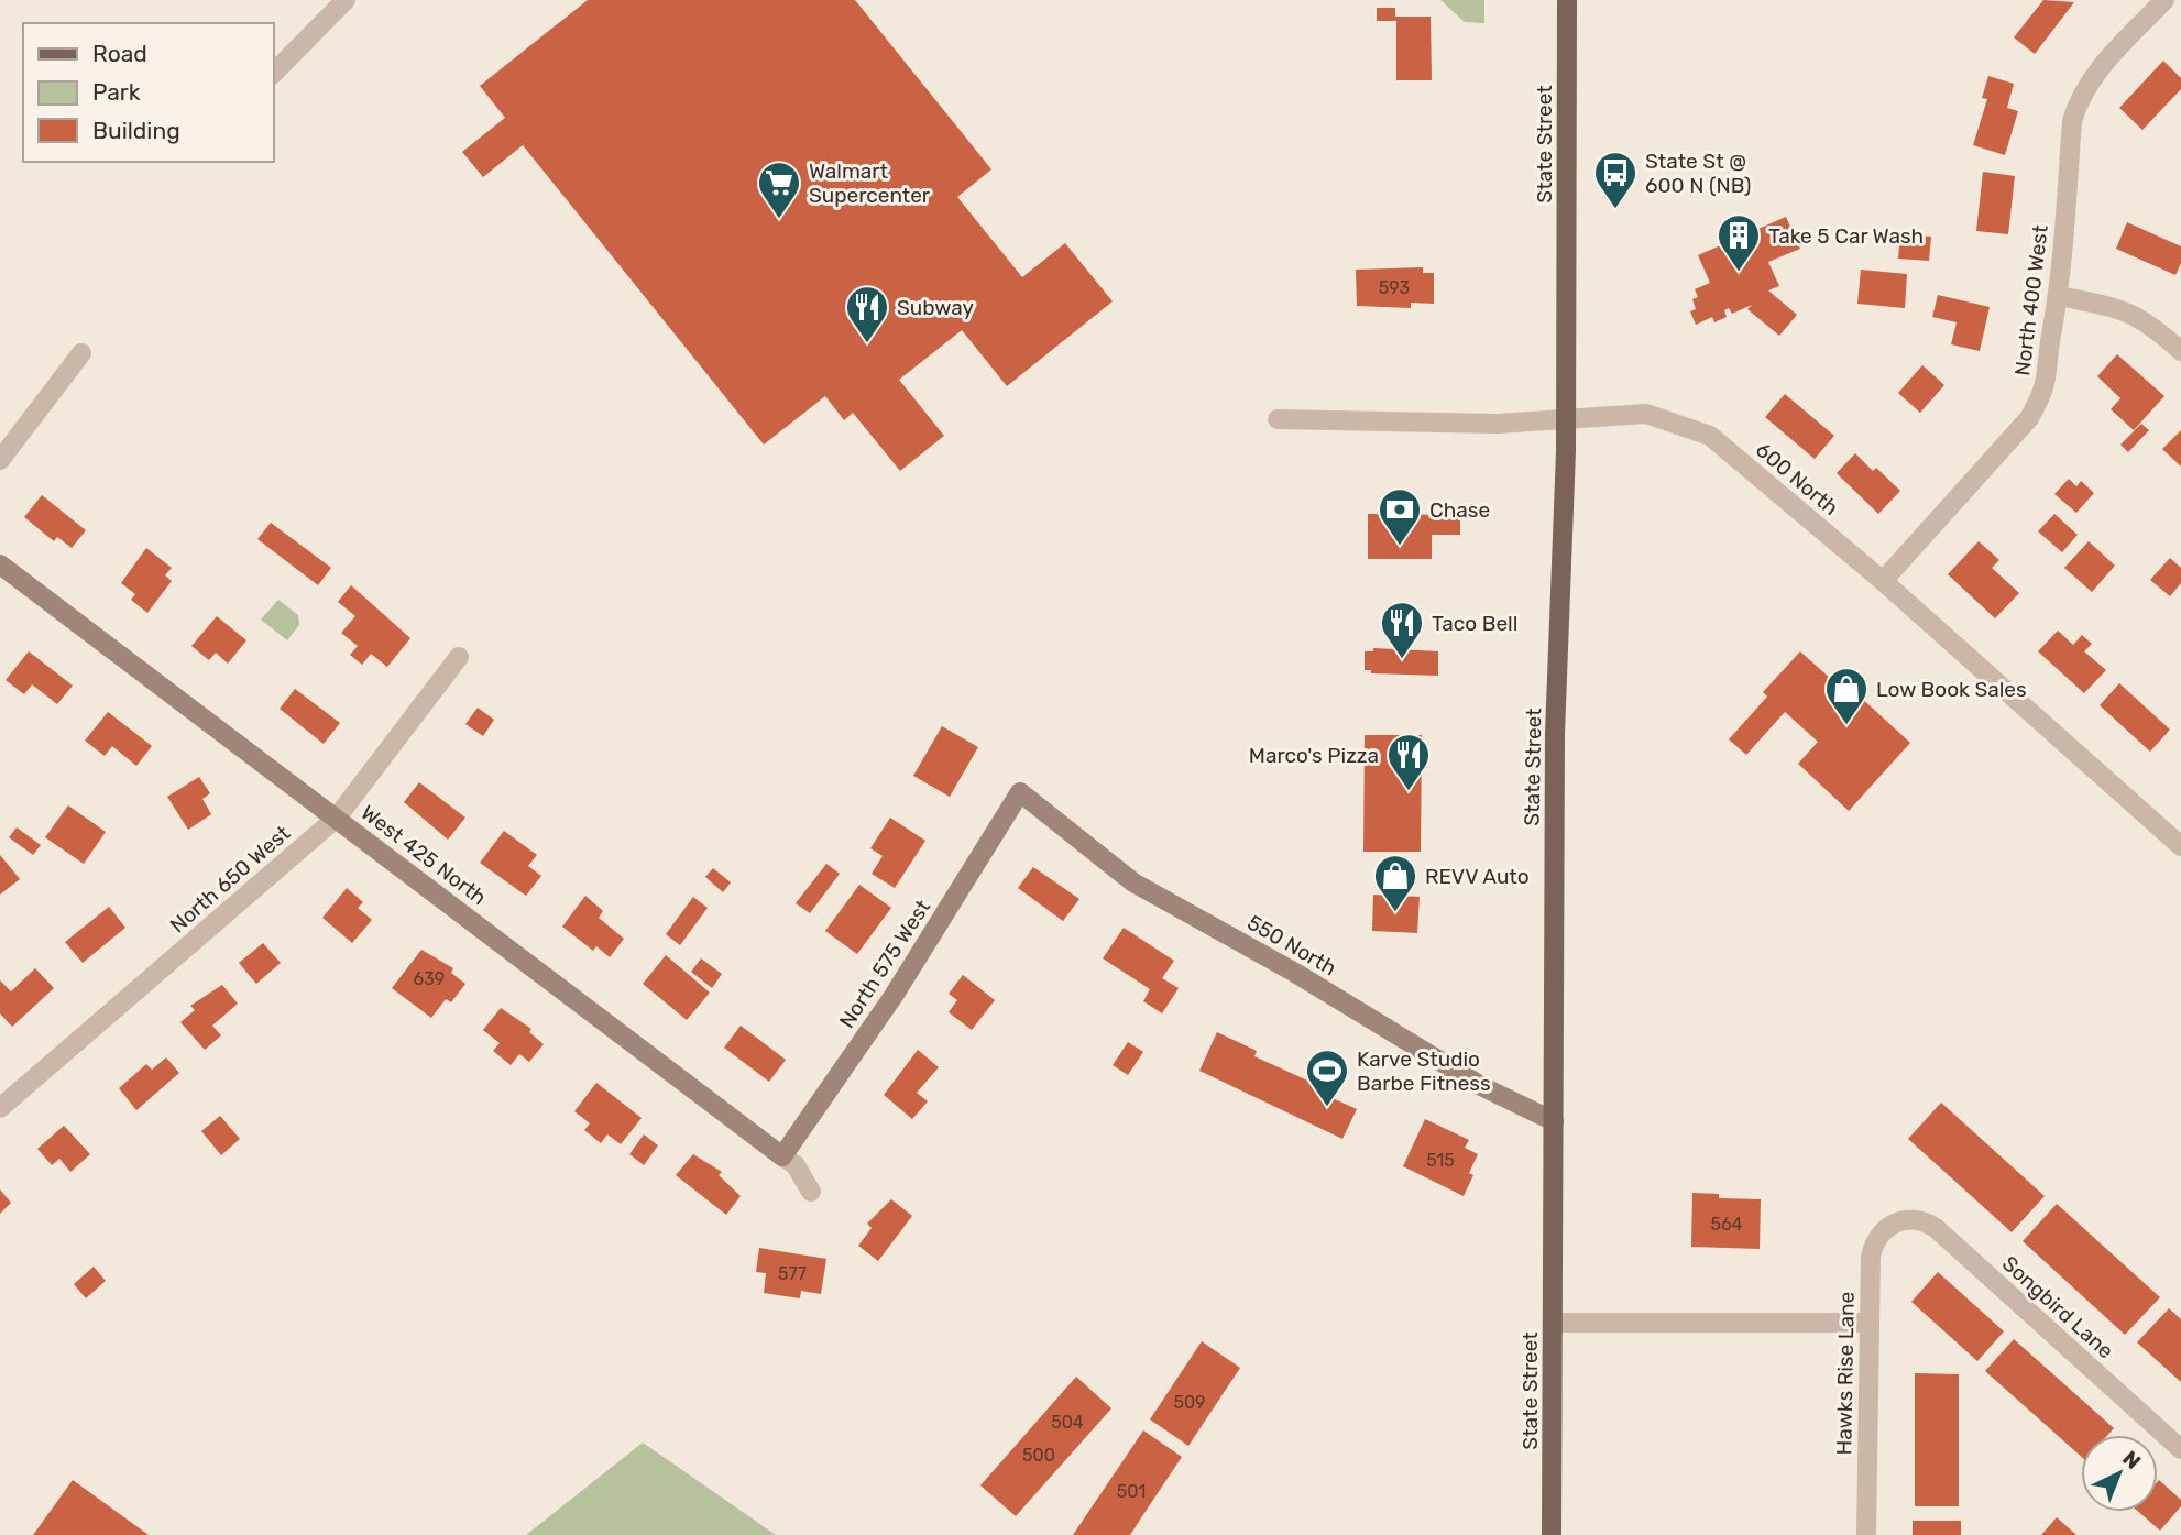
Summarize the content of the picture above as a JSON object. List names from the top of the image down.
{
  "streets": {
    "main road": ["State Street"],
    "street": [
      "North 400 West",
      "600 North",
      "West 425 North",
      "North 650 West",
      "550 North",
      "North 575 West",
      "Songbird Lane",
      "Hawks Rise Lane"
    ]
  },
  "crossings": [
    ["State Street", "600 North"],
    ["State Street", "550 North"],
    ["North 400 West", "600 North"],
    ["West 425 North", "North 650 West"],
    ["West 425 North", "North 575 West"],
    ["550 North", "North 575 West"],
    ["Songbird Lane", "Hawks Rise Lane"]
  ],
  "places": {
    "bus stop": ["State St @ 600 N (NB)"],
    "supermarket": ["Walmart Supercenter"],
    "building": ["Take 5 Car Wash"],
    "restaurant": ["Subway", "Taco Bell", "Marco's Pizza"],
    "bank": ["Chase"],
    "shop": ["Low Book Sales", "REVV Auto"],
    "sports": ["Karve Studio Barbe Fitness"]
  },
  "house_numbers": [
    "593",
    "639",
    "515",
    "564",
    "577",
    "509",
    "504",
    "500",
    "501"
  ],
  "legend": ["Road", "Park", "Building"],
  "north": "top right"
}
